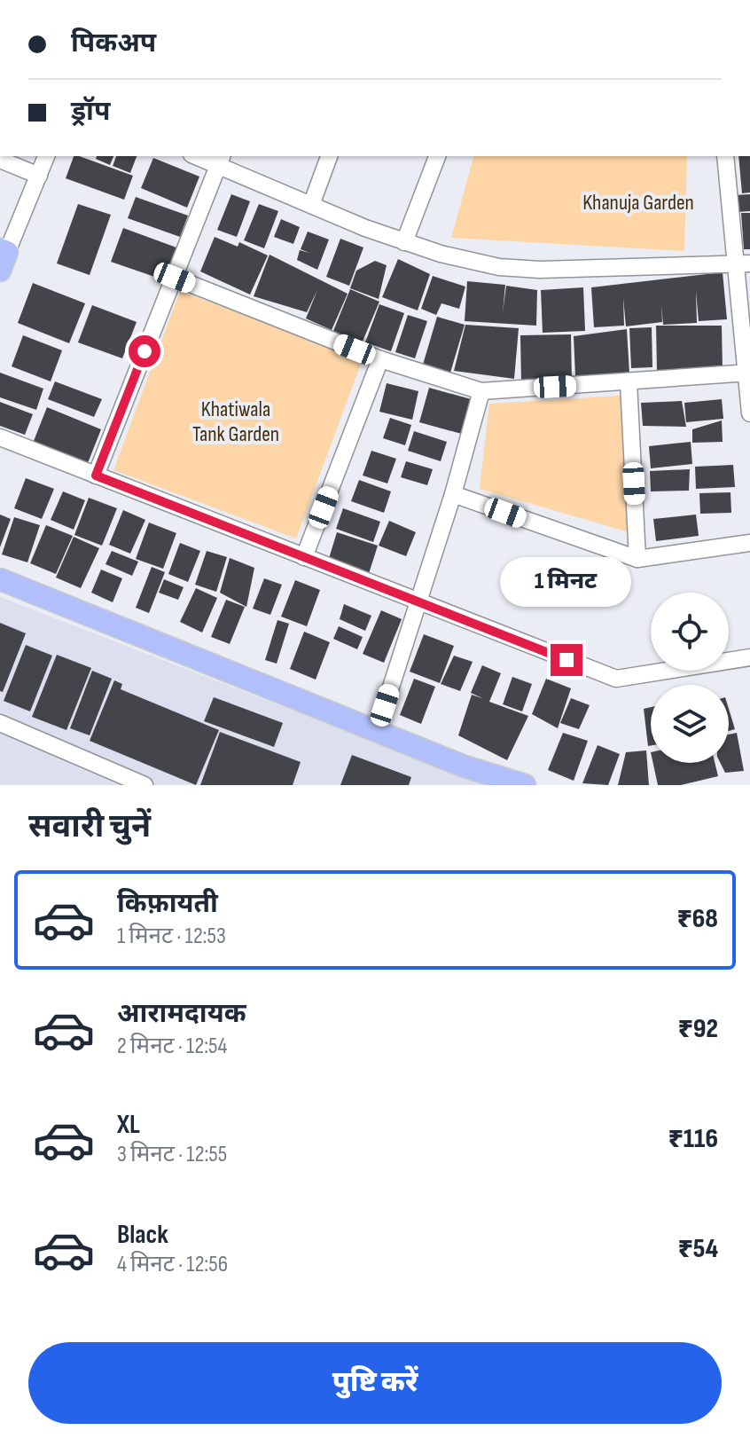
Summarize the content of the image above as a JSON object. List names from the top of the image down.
{
  "parks": ["Khanuja Garden", "Khatiwala Tank Garden"],
  "page": {
    "banner": ["पिकअप", "ड्रॉप"],
    "bubble": "1 मिनट",
    "heading": "सवारी चुनें",
    "list": [
      {
        "name": "किफ़ायती",
        "note": "1 मिनट · 12:53",
        "value": "₹68"
      },
      {
        "name": "आरामदायक",
        "note": "2 मिनट · 12:54",
        "value": "₹92"
      },
      {
        "name": "XL",
        "note": "3 मिनट · 12:55",
        "value": "₹116"
      },
      {
        "name": "Black",
        "note": "4 मिनट · 12:56",
        "value": "₹54"
      }
    ],
    "buttons": "पुष्टि करें"
  }
}
